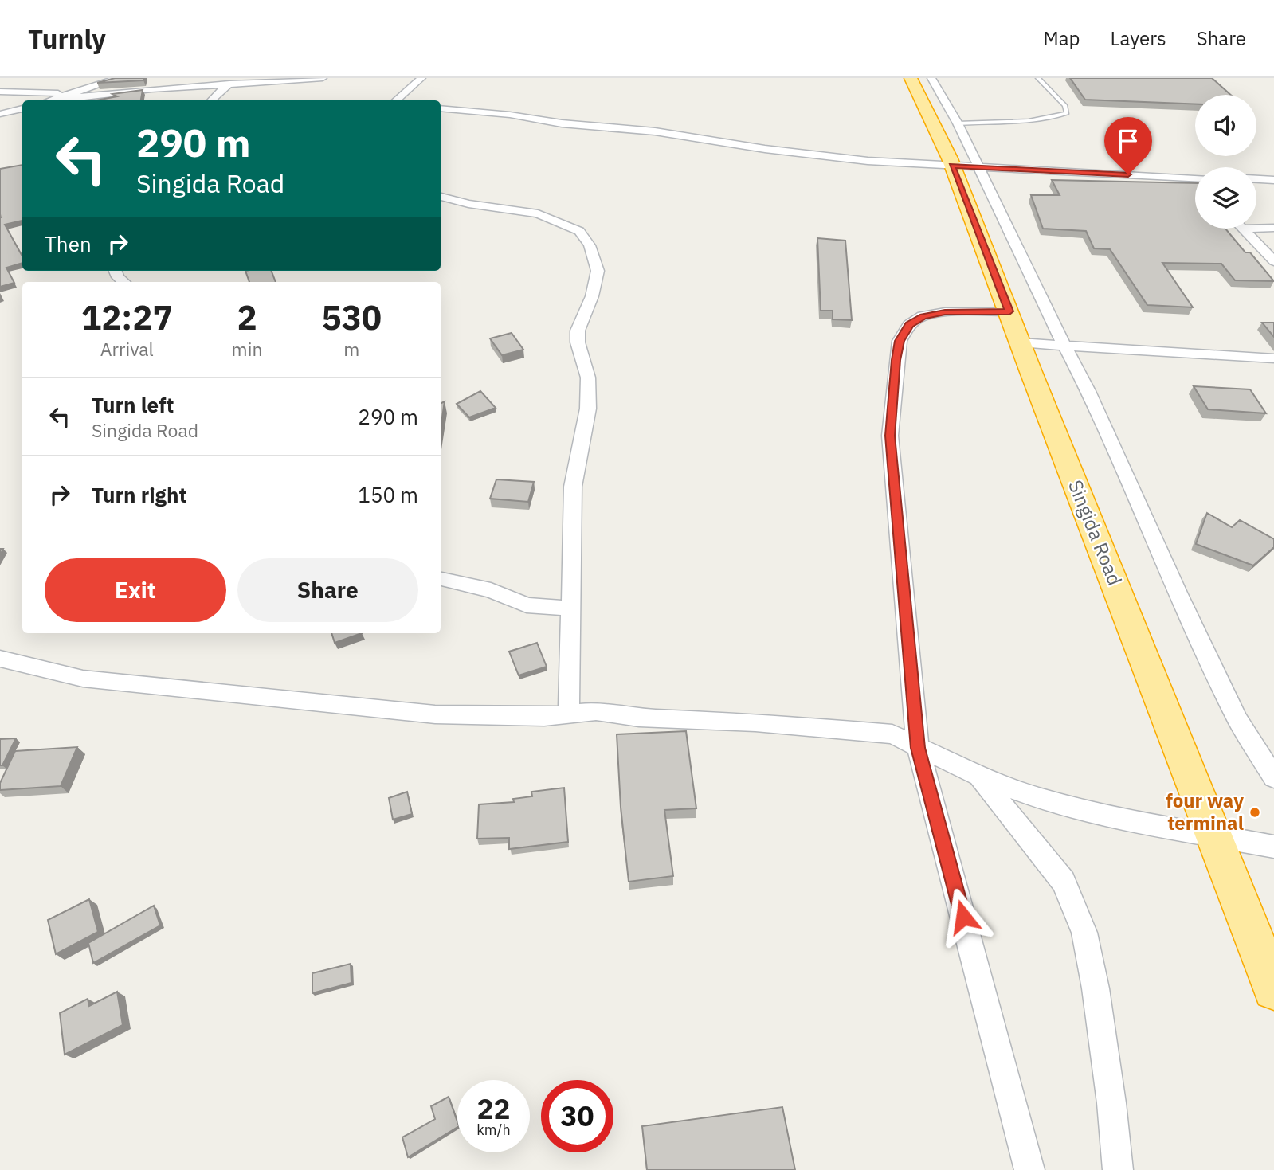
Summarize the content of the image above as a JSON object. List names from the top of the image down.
{
  "streets": {
    "highway": ["Singida Road"]
  },
  "places": ["four way terminal"],
  "page": {
    "header": "Turnly",
    "nav": ["Map", "Layers", "Share"],
    "turn": ["290 m", "Singida Road"],
    "then": "Then",
    "eta": [
      "12:27",
      "Arrival",
      "2",
      "min",
      "530",
      "m"
    ],
    "list": [
      {
        "name": "Turn left",
        "note": "Singida Road",
        "value": "290 m"
      },
      {
        "name": "Turn right",
        "value": "150 m"
      }
    ],
    "buttons": ["Exit", "Share"],
    "speed": "22 km/h",
    "limit": "30"
  }
}
